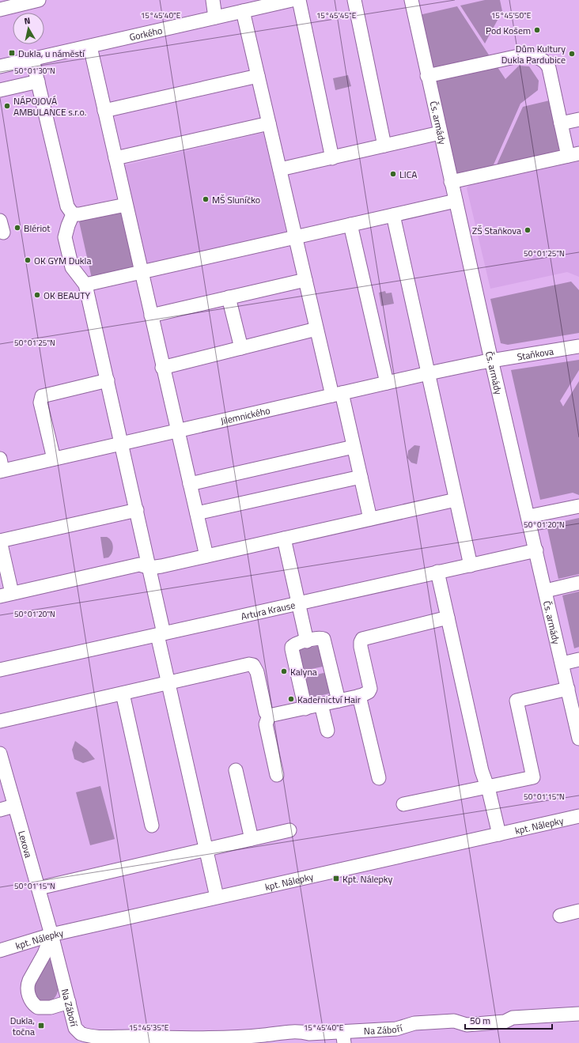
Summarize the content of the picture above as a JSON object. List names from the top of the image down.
{
  "streets": {
    "street": [
      "Gorkého",
      "Čs. armády",
      "Staňkova",
      "Jilemnického",
      "Artura Krause",
      "kpt. Nálepky",
      "Lexova",
      "Na Záboří"
    ]
  },
  "crossings": [
    ["Čs. armády", "Staňkova"],
    ["Čs. armády", "Jilemnického"],
    ["Čs. armády", "Artura Krause"],
    ["Staňkova", "Jilemnického"],
    ["kpt. Nálepky", "Lexova"],
    ["kpt. Nálepky", "Na Záboří"],
    ["Lexova", "Na Záboří"]
  ],
  "places": {
    "other": [
      "Pod Košem",
      "Dům Kultury Dukla Pardubice",
      "NÁPOJOVÁ AMBULANCE s.r.o.",
      "LICA",
      "MŠ Sluníčko",
      "Blériot",
      "ZŠ Staňkova",
      "OK GYM Dukla",
      "OK BEAUTY",
      "Kalyna",
      "Kadeřnictví Hair"
    ],
    "transit": ["Dukla, u náměstí", "Kpt. Nálepky", "Dukla, točna"]
  },
  "scale_bar": "50 m",
  "north": "top",
  "coordinates": [
    "15°45'40\"E",
    "15°45'45\"E",
    "15°45'50\"E",
    "50°01'30\"N",
    "50°01'25\"N",
    "50°01'20\"N",
    "50°01'15\"N",
    "15°45'35\"E"
  ]
}
